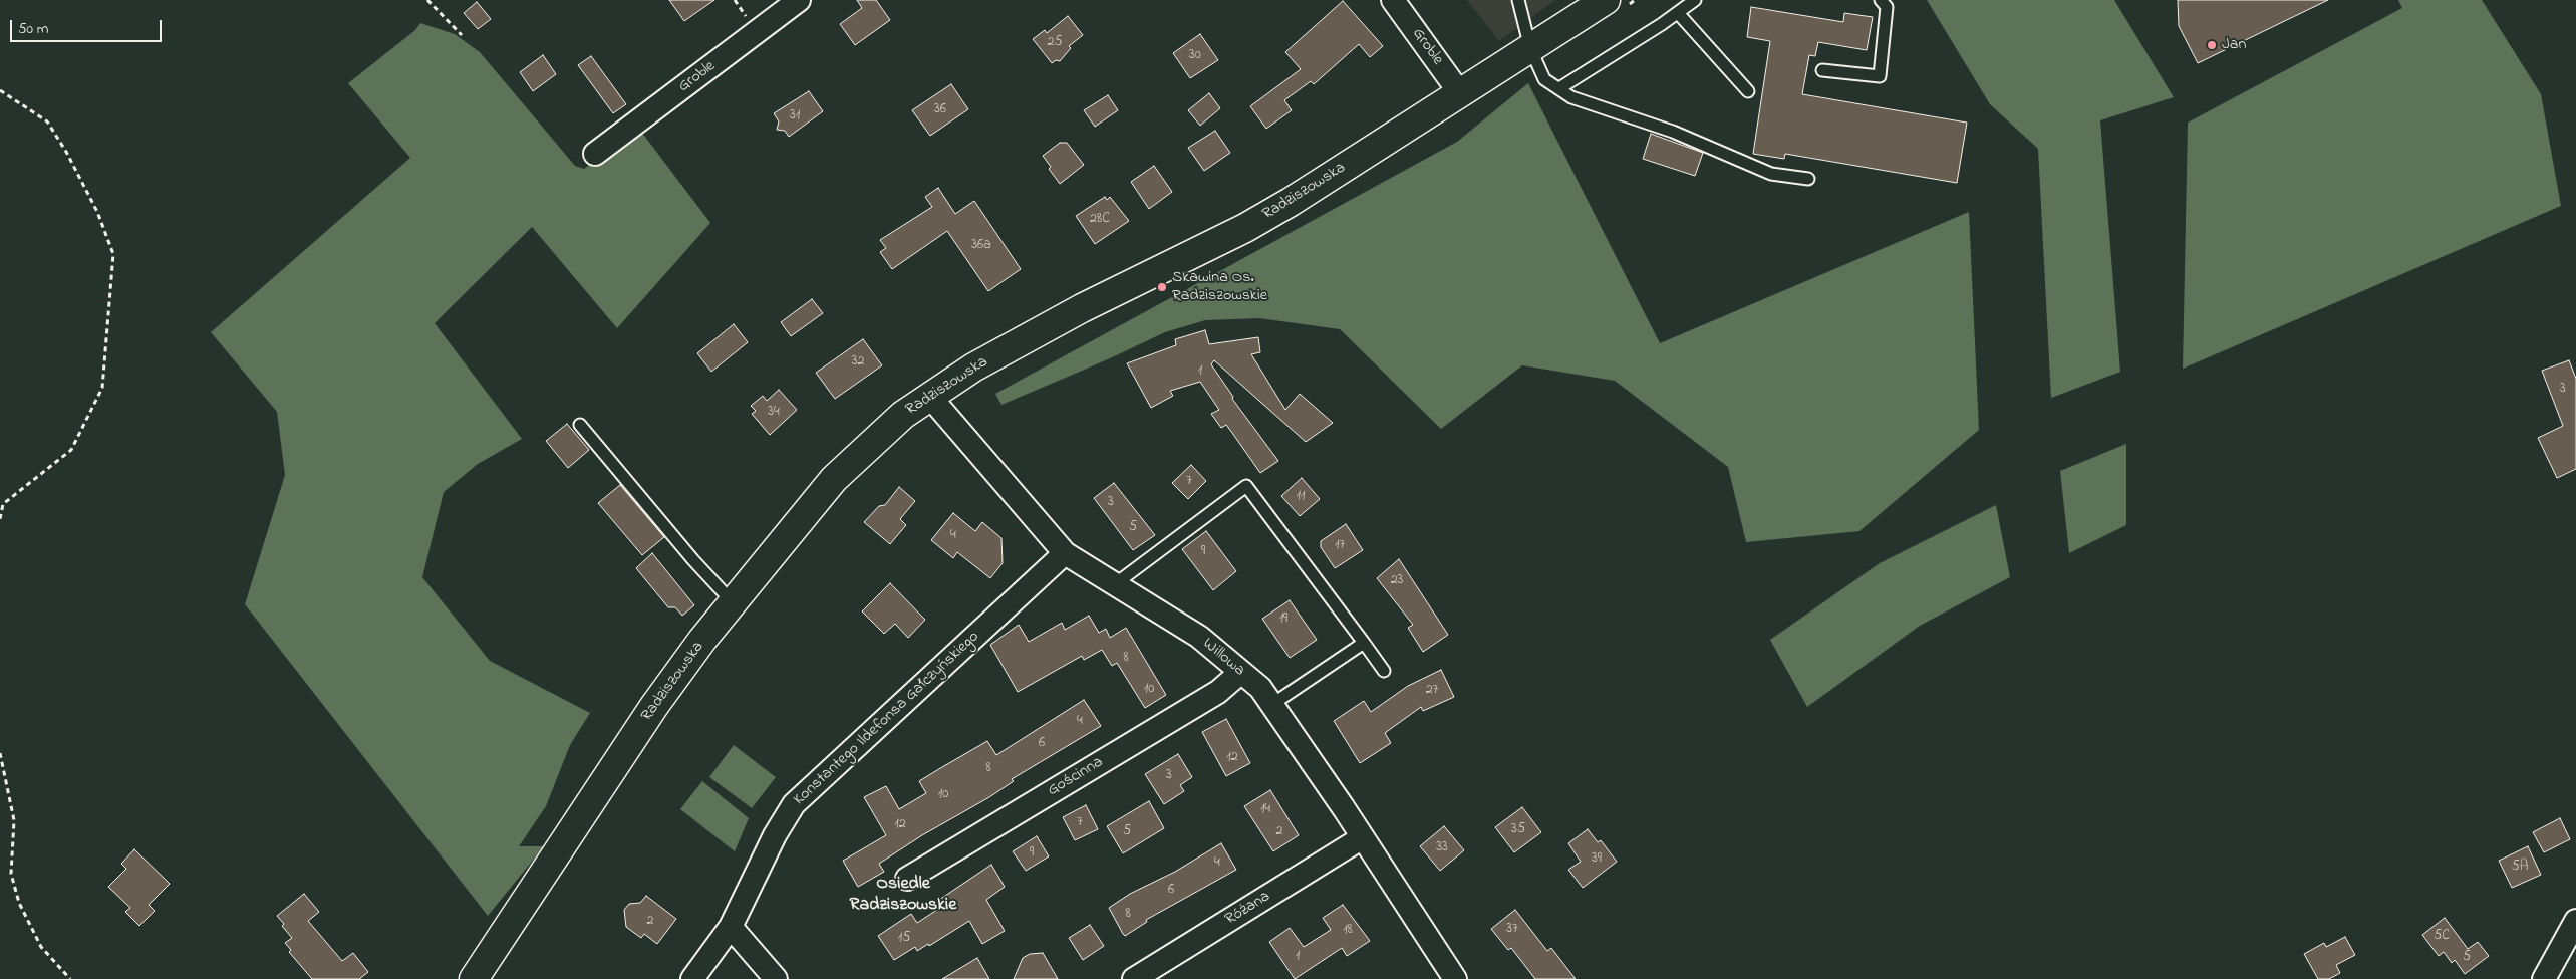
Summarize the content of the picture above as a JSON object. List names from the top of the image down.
{
  "streets": {
    "street": [
      "Groble",
      "Radziszowska",
      "Willowa",
      "Konstantego Ildefonsa Gałczyńskiego",
      "Gościnna",
      "Różana"
    ]
  },
  "crossings": [
    ["Groble", "Radziszowska"],
    ["Radziszowska", "Willowa"],
    ["Willowa", "Konstantego Ildefonsa Gałczyńskiego"],
    ["Willowa", "Gościnna"],
    ["Willowa", "Różana"]
  ],
  "districts": ["Osiedle Radziszowskie"],
  "places": ["Jan", "Skawina Os. Radziszowskie"],
  "house_numbers": [
    "25",
    "30",
    "36",
    "31",
    "28C",
    "36a",
    "32",
    "1",
    "3",
    "34",
    "7",
    "11",
    "3",
    "5",
    "4",
    "17",
    "9",
    "23",
    "19",
    "8",
    "10",
    "27",
    "4",
    "6",
    "12",
    "8",
    "3",
    "10",
    "14",
    "7",
    "12",
    "35",
    "5",
    "2",
    "33",
    "9",
    "39",
    "4",
    "5A",
    "6",
    "8",
    "2",
    "37",
    "18",
    "5C",
    "15",
    "1",
    "5"
  ],
  "scale_bar": "50 m"
}
